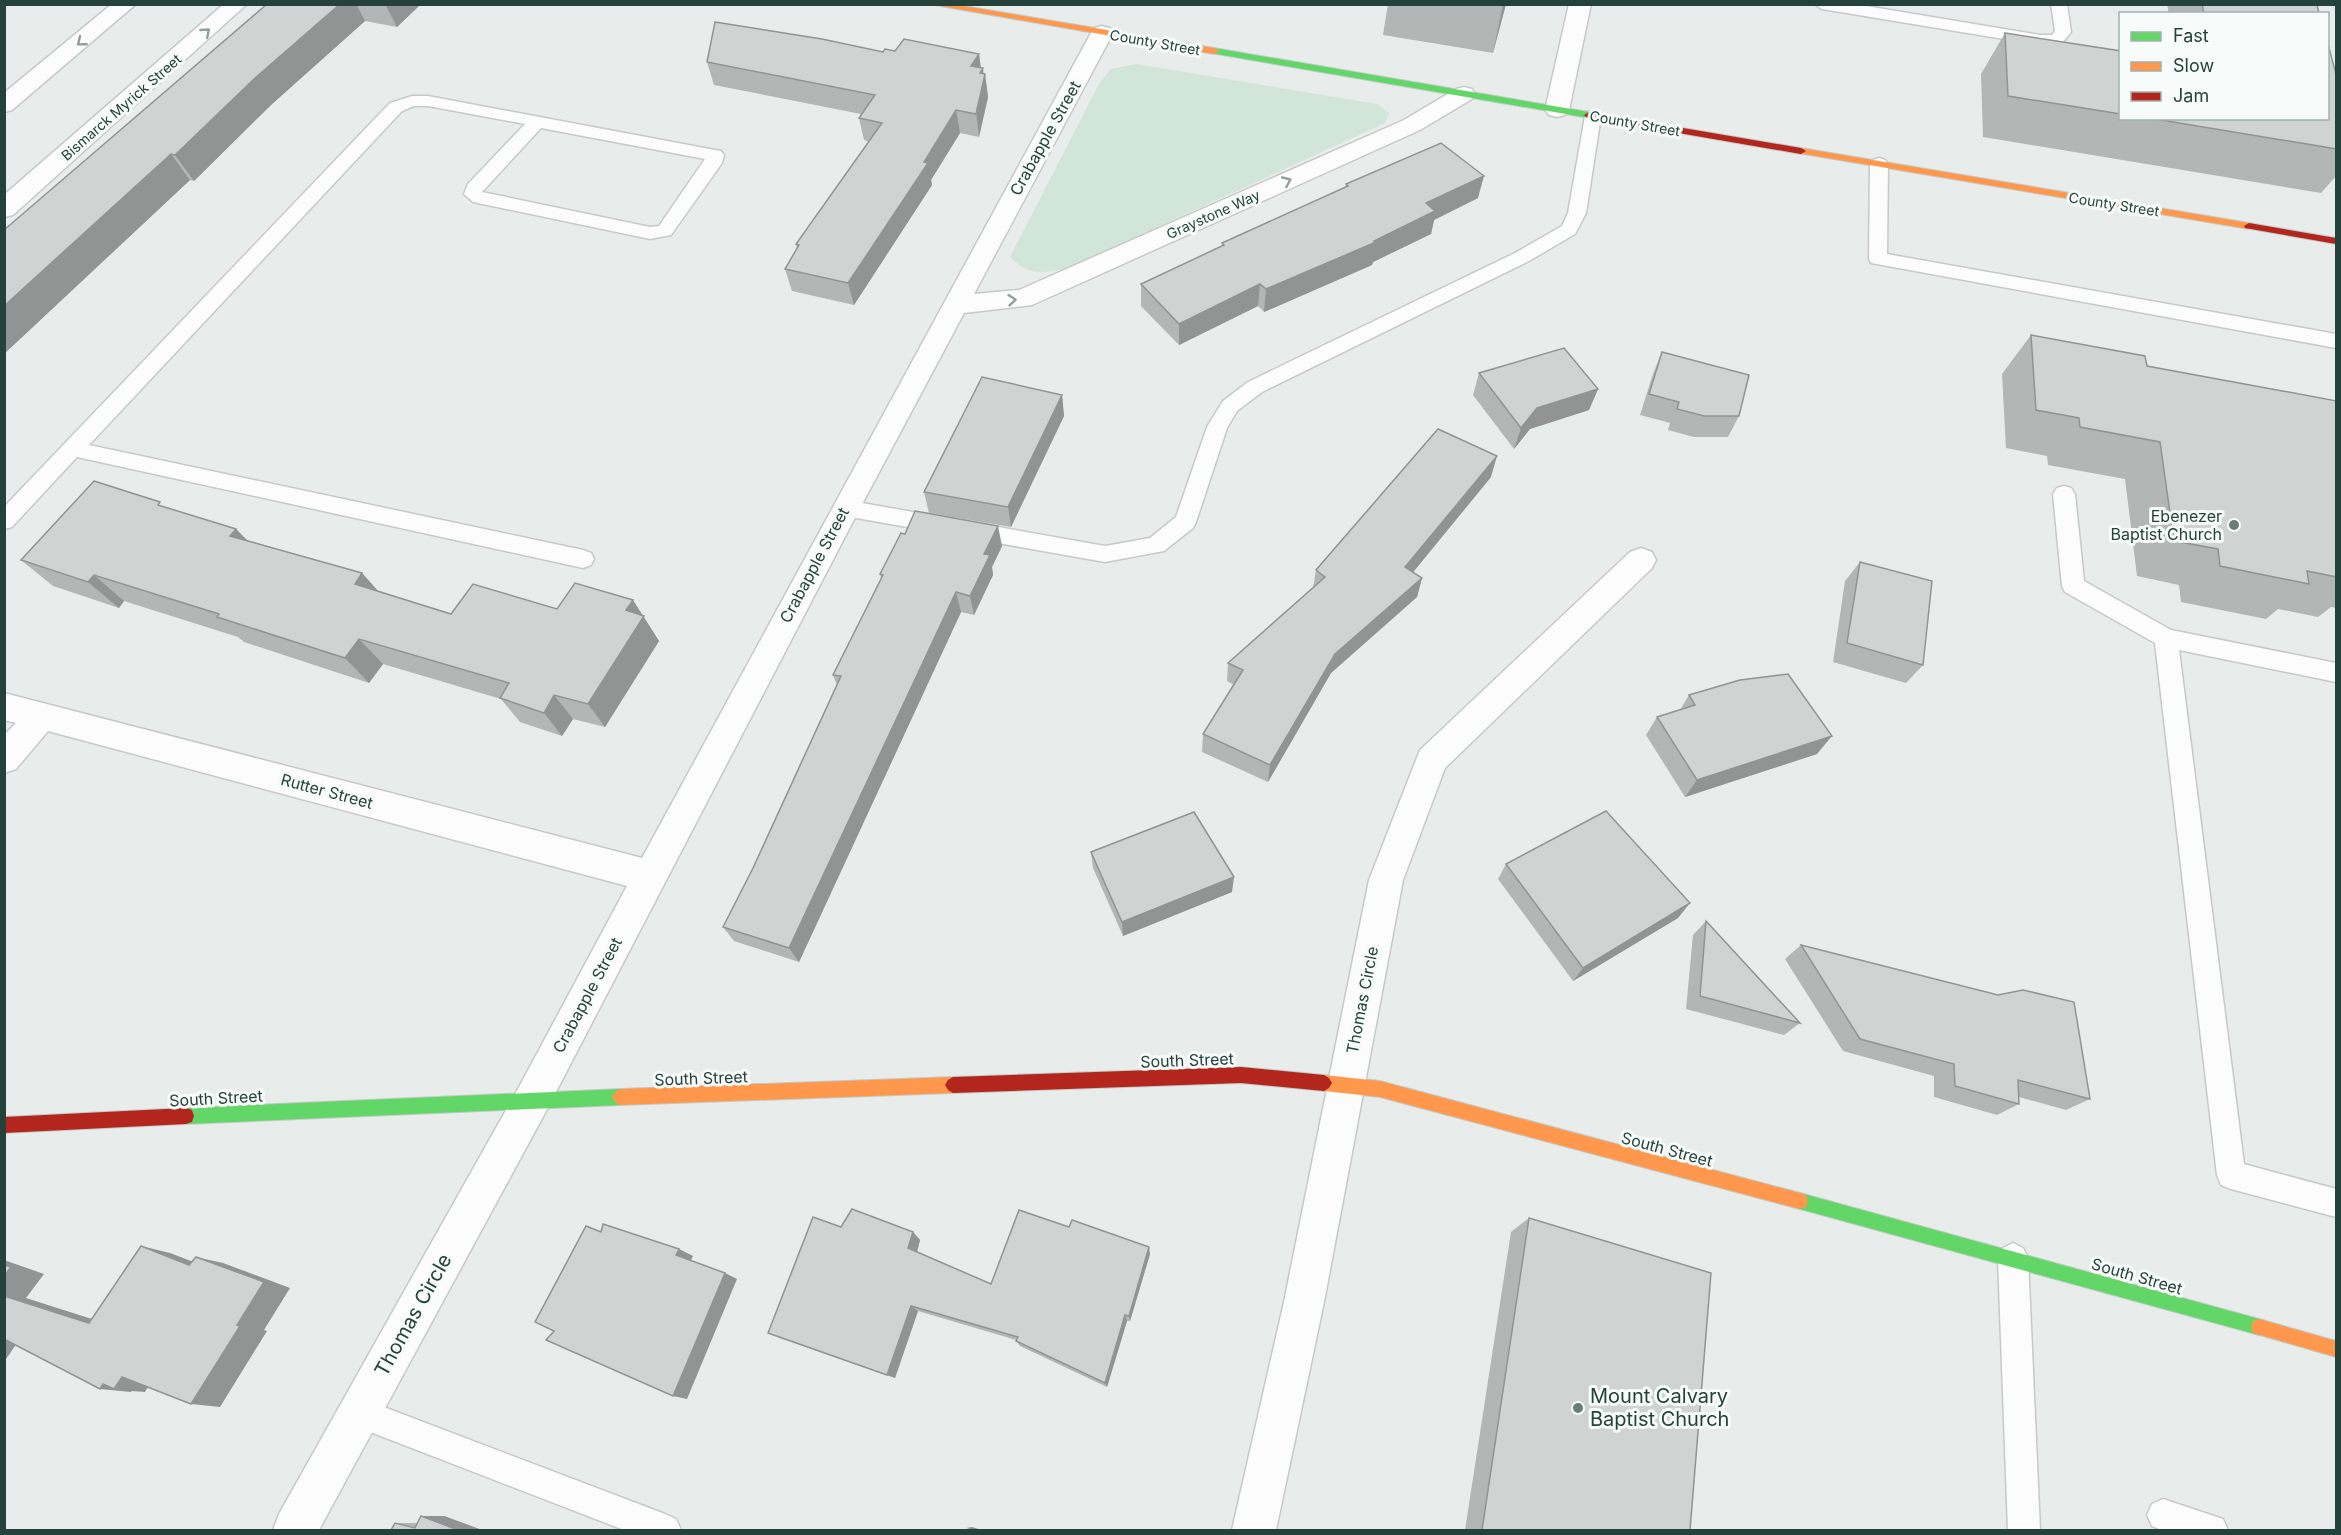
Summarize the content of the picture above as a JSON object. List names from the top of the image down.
{
  "streets": {
    "street": [
      "County Street",
      "Bismarck Myrick Street",
      "Crabapple Street",
      "Graystone Way",
      "Rutter Street",
      "Thomas Circle",
      "South Street"
    ]
  },
  "crossings": [
    ["County Street", "Crabapple Street"],
    ["County Street", "Graystone Way"],
    ["Crabapple Street", "Graystone Way"],
    ["Crabapple Street", "Rutter Street"],
    ["Crabapple Street", "Thomas Circle"],
    ["Crabapple Street", "South Street"],
    ["Thomas Circle", "South Street"]
  ],
  "one_way": ["Graystone Way"],
  "places": ["Ebenezer Baptist Church", "Mount Calvary Baptist Church"],
  "legend": ["Fast", "Slow", "Jam"]
}
